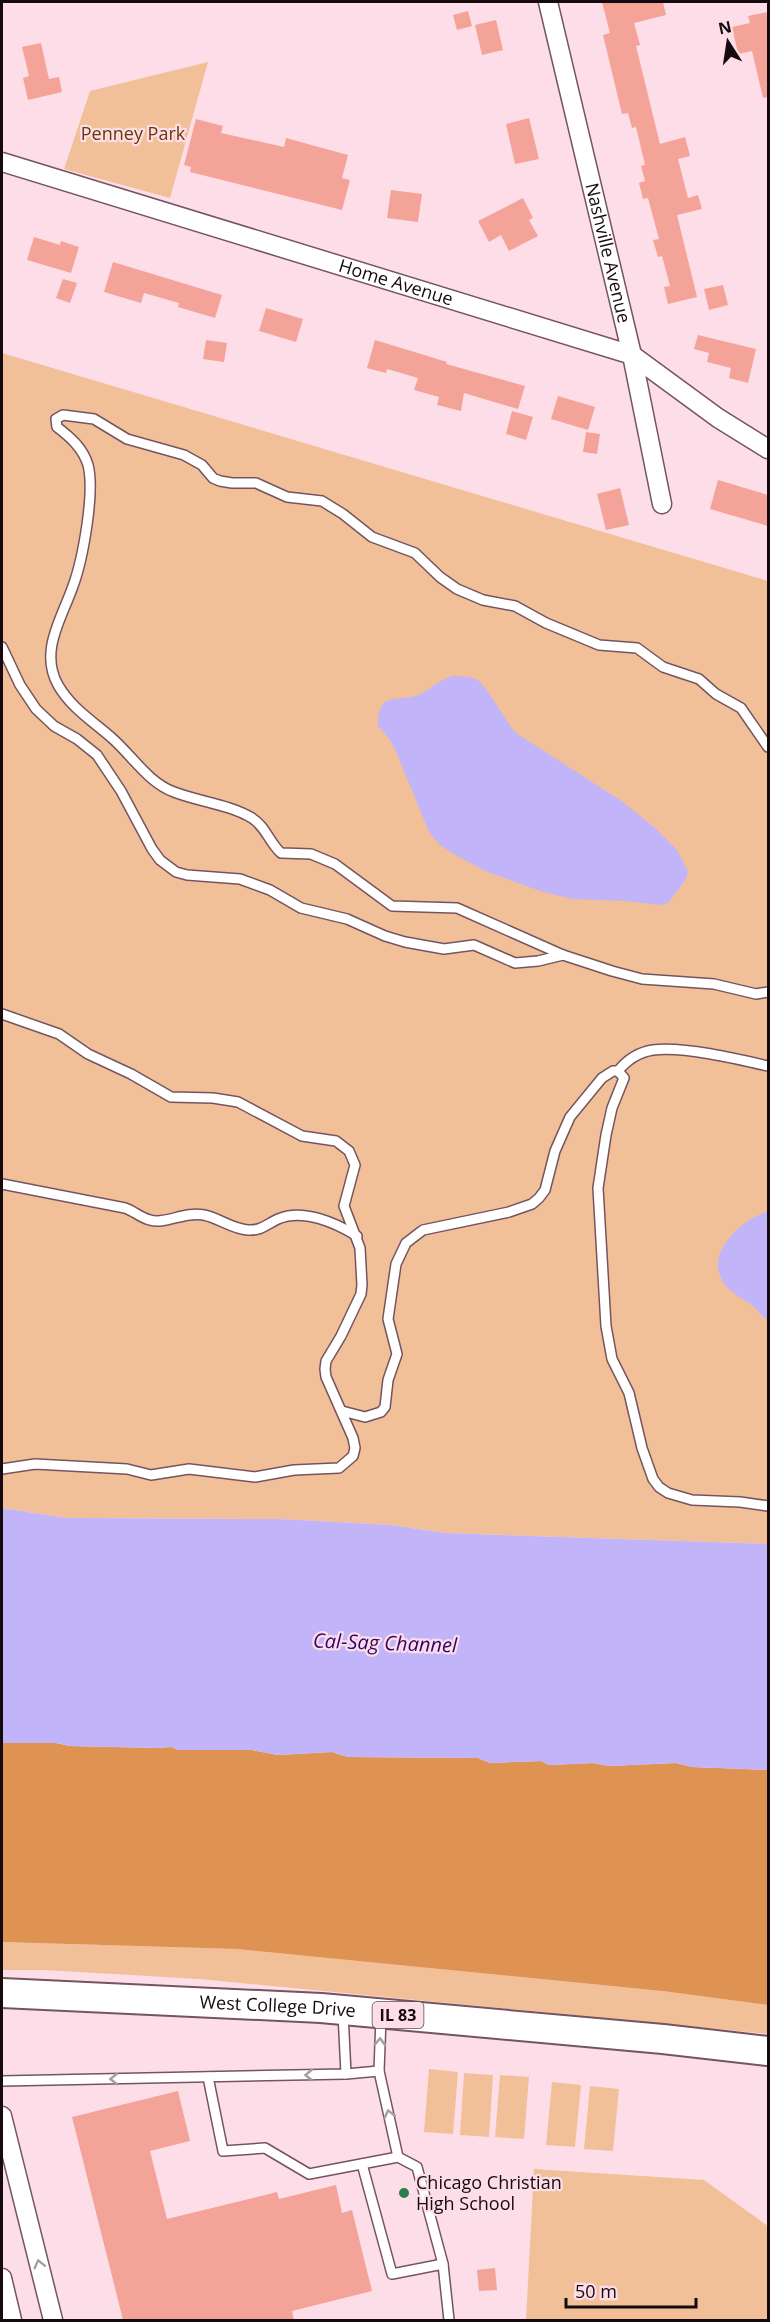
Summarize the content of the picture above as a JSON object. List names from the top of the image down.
{
  "streets": {
    "main road": ["West College Drive", "IL 83"],
    "street": ["Nashville Avenue", "Home Avenue"]
  },
  "crossings": [
    ["Nashville Avenue", "Home Avenue"]
  ],
  "water": ["Cal-Sag Channel"],
  "parks": ["Penney Park"],
  "places": ["Chicago Christian High School"],
  "scale_bar": "50 m",
  "north": "top"
}
